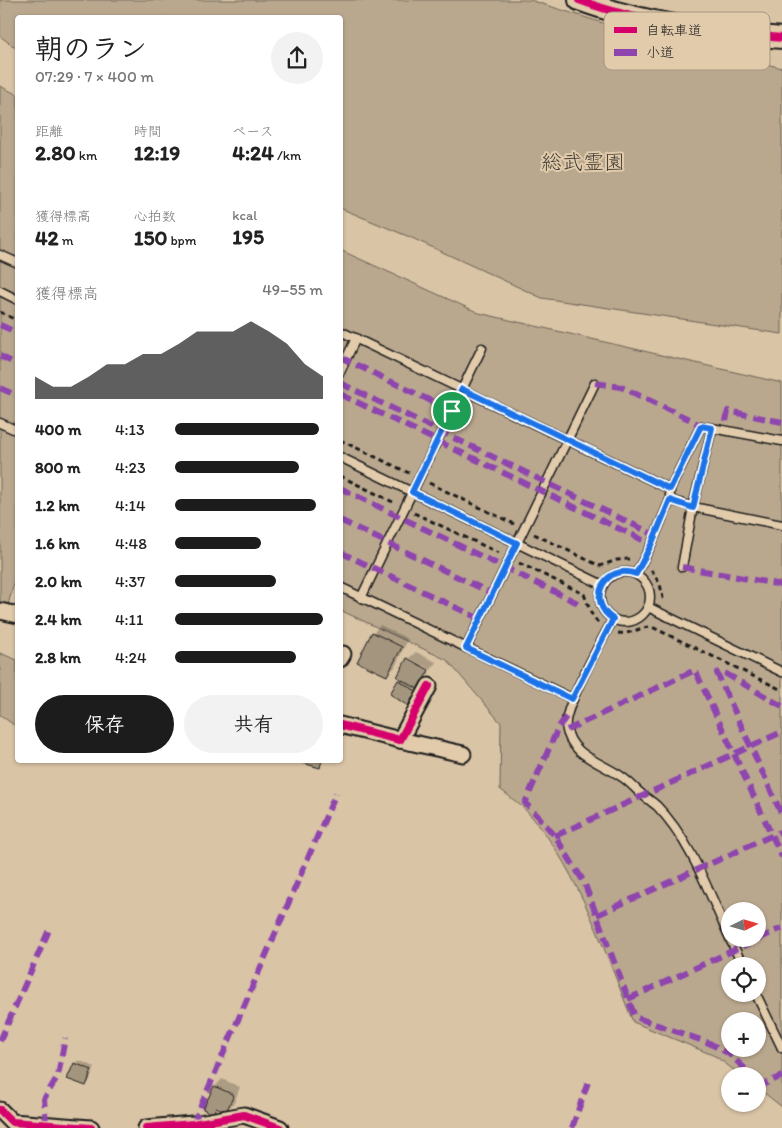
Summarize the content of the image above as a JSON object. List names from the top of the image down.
{
  "parks": ["総武霊園"],
  "legend": ["自転車道", "小道"],
  "north": "right",
  "page": {
    "heading": ["朝のラン", "07:29 · 7 × 400 m"],
    "stats": [
      ["距離", "2.80 km"],
      ["時間", "12:19"],
      ["ペース", "4:24 /km"],
      ["獲得標高", "42 m"],
      ["心拍数", "150 bpm"],
      ["kcal", "195"]
    ],
    "chart": ["獲得標高", "49–55 m"],
    "list": [
      {
        "name": "400 m",
        "note": "4:13"
      },
      {
        "name": "800 m",
        "note": "4:23"
      },
      {
        "name": "1.2 km",
        "note": "4:14"
      },
      {
        "name": "1.6 km",
        "note": "4:48"
      },
      {
        "name": "2.0 km",
        "note": "4:37"
      },
      {
        "name": "2.4 km",
        "note": "4:11"
      },
      {
        "name": "2.8 km",
        "note": "4:24"
      }
    ],
    "buttons": ["保存", "共有"],
    "map_buttons": ["+", "−"]
  }
}
